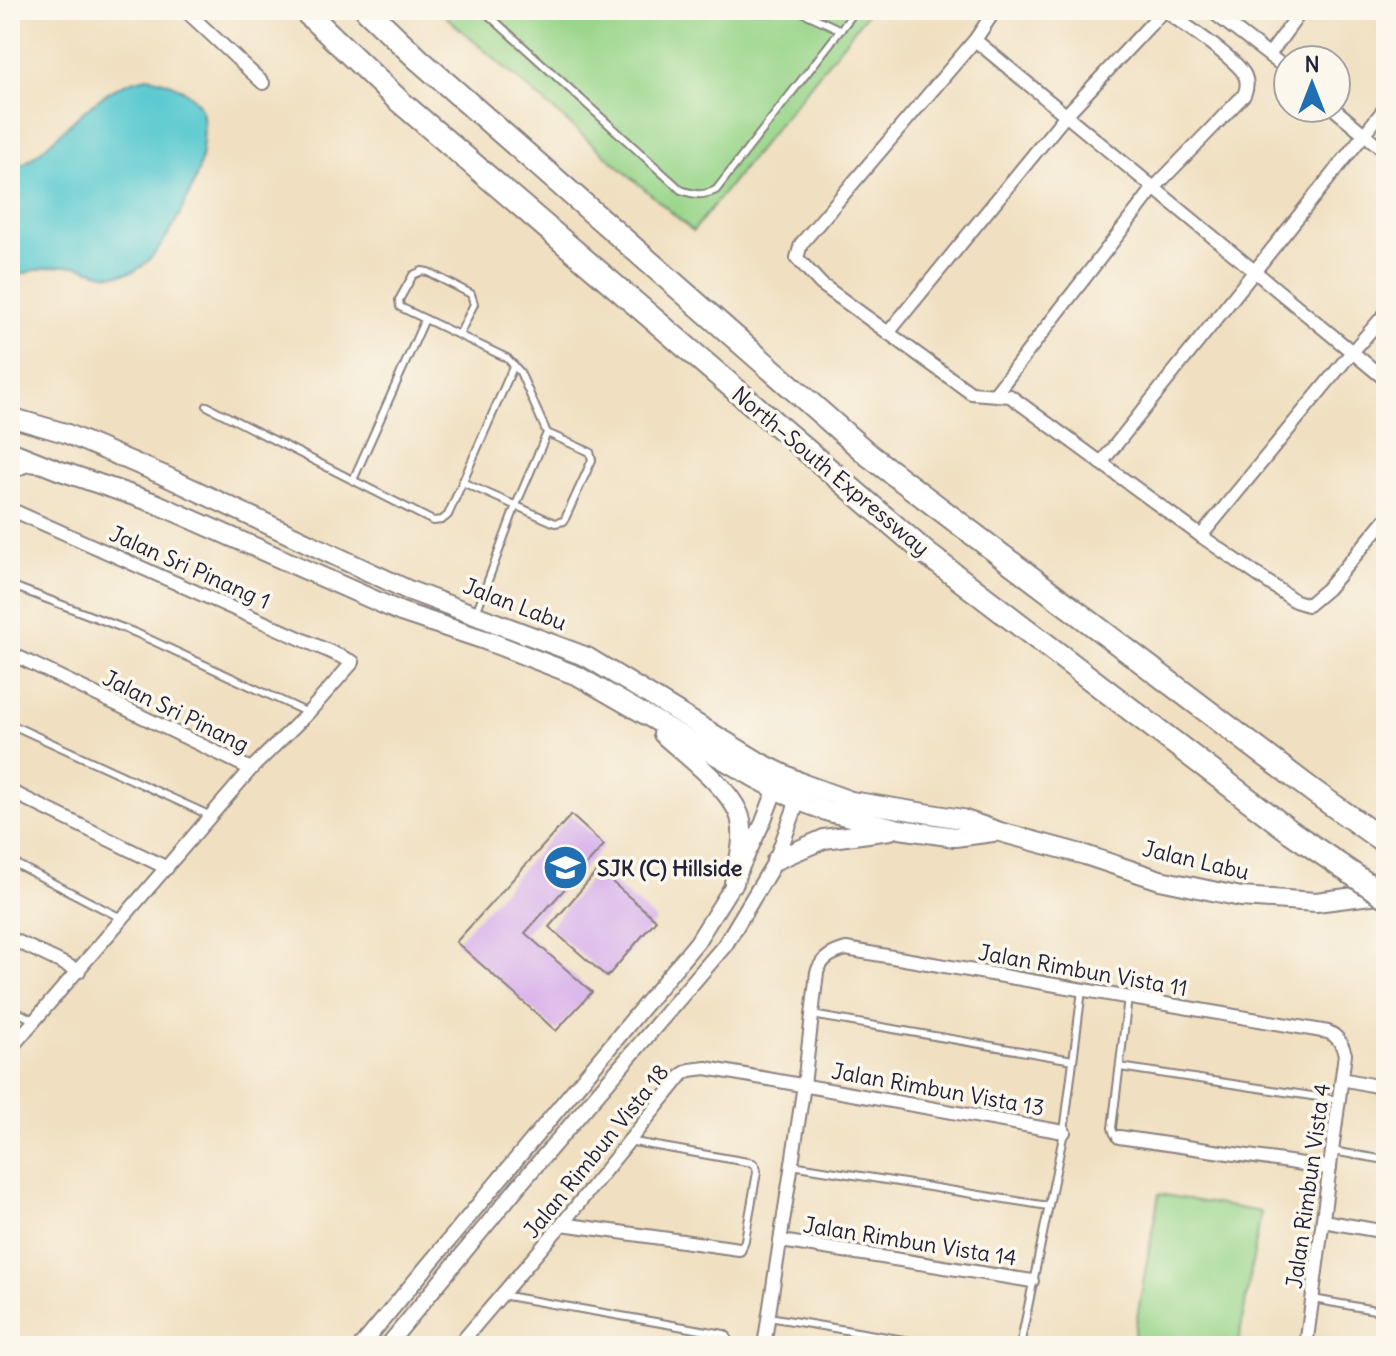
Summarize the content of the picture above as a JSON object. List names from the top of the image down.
{
  "streets": {
    "highway": ["North–South Expressway"],
    "main road": ["Jalan Labu"],
    "street": [
      "Jalan Sri Pinang 1",
      "Jalan Sri Pinang",
      "Jalan Rimbun Vista 11",
      "Jalan Rimbun Vista 13",
      "Jalan Rimbun Vista 18",
      "Jalan Rimbun Vista 4",
      "Jalan Rimbun Vista 14"
    ]
  },
  "crossings": [
    ["North–South Expressway", "Jalan Labu"],
    ["Jalan Rimbun Vista 11", "Jalan Rimbun Vista 4"],
    ["Jalan Rimbun Vista 13", "Jalan Rimbun Vista 18"]
  ],
  "places": {
    "school or university": ["SJK (C) Hillside"]
  },
  "north": "top"
}
